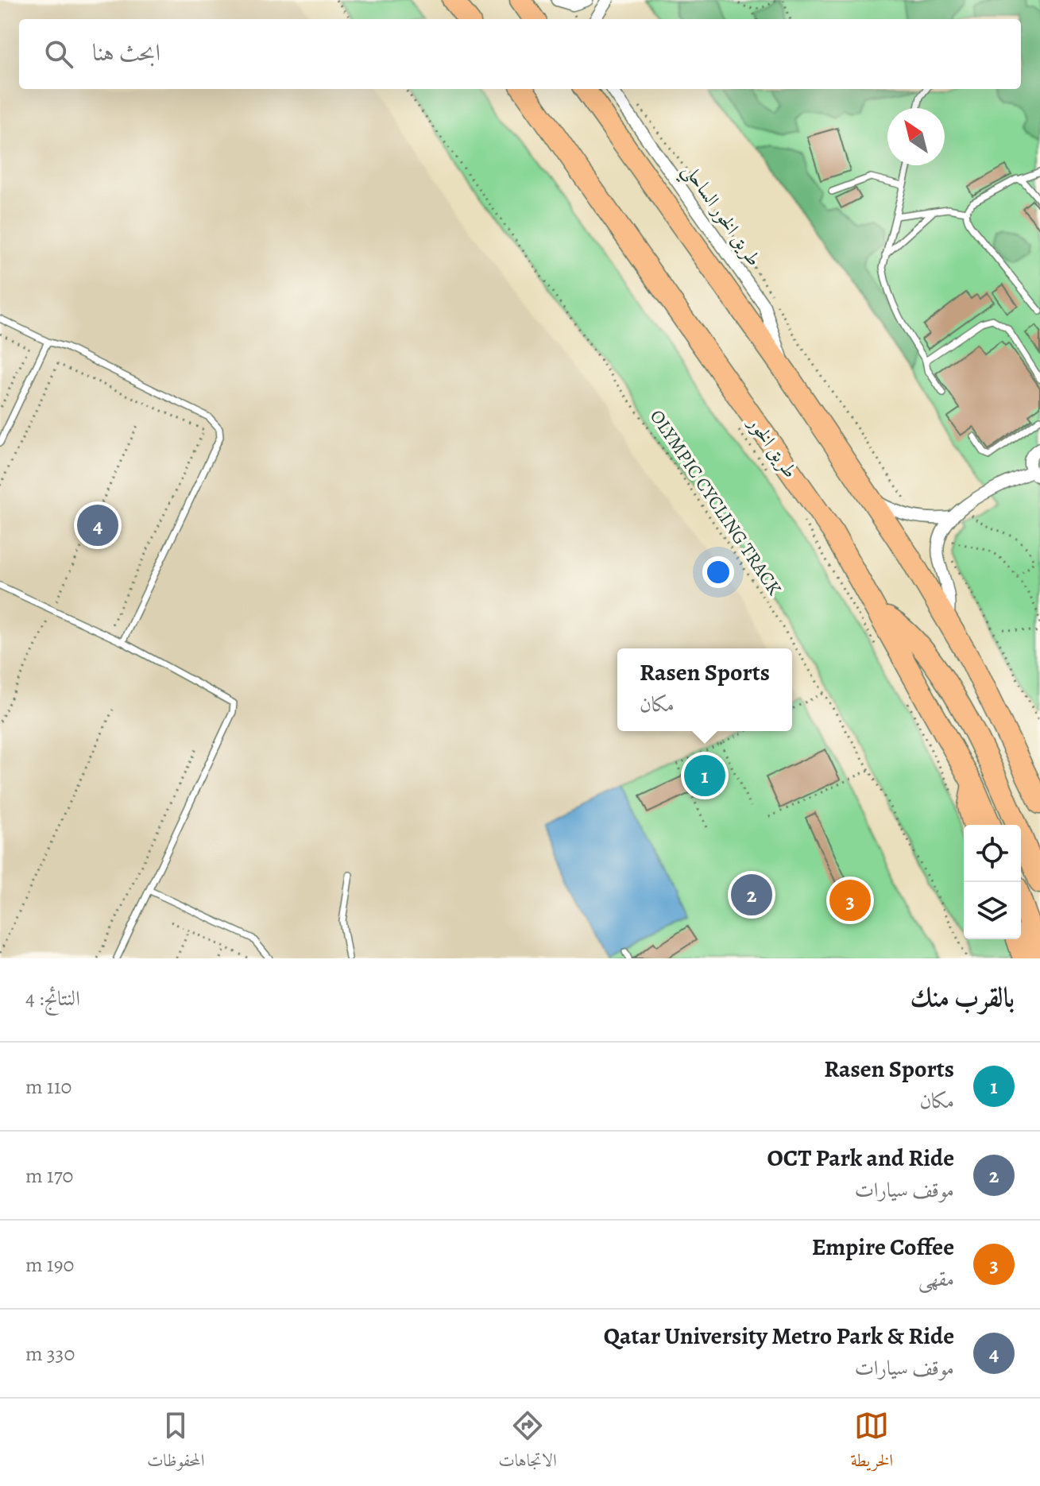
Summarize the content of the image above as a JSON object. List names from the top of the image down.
{
  "streets": {
    "highway": ["طريق الخور"],
    "street": ["طريق الخور الساحلي"],
    "path": ["OLYMPIC CYCLING TRACK"]
  },
  "north": "top left",
  "page": {
    "search": "ابحث هنا",
    "pins": [
      "4",
      "1",
      "2",
      "3"
    ],
    "popup": ["Rasen Sports", "مكان"],
    "heading": ["بالقرب منك", "النتائج: 4"],
    "list": [
      {
        "mark": "1",
        "name": "Rasen Sports",
        "note": "مكان",
        "value": "110 m"
      },
      {
        "mark": "2",
        "name": "OCT Park and Ride",
        "note": "موقف سيارات",
        "value": "170 m"
      },
      {
        "mark": "3",
        "name": "Empire Coffee",
        "note": "مقهى",
        "value": "190 m"
      },
      {
        "mark": "4",
        "name": "Qatar University Metro Park & Ride",
        "note": "موقف سيارات",
        "value": "330 m"
      }
    ],
    "nav": ["الخريطة", "الاتجاهات", "المحفوظات"]
  }
}
